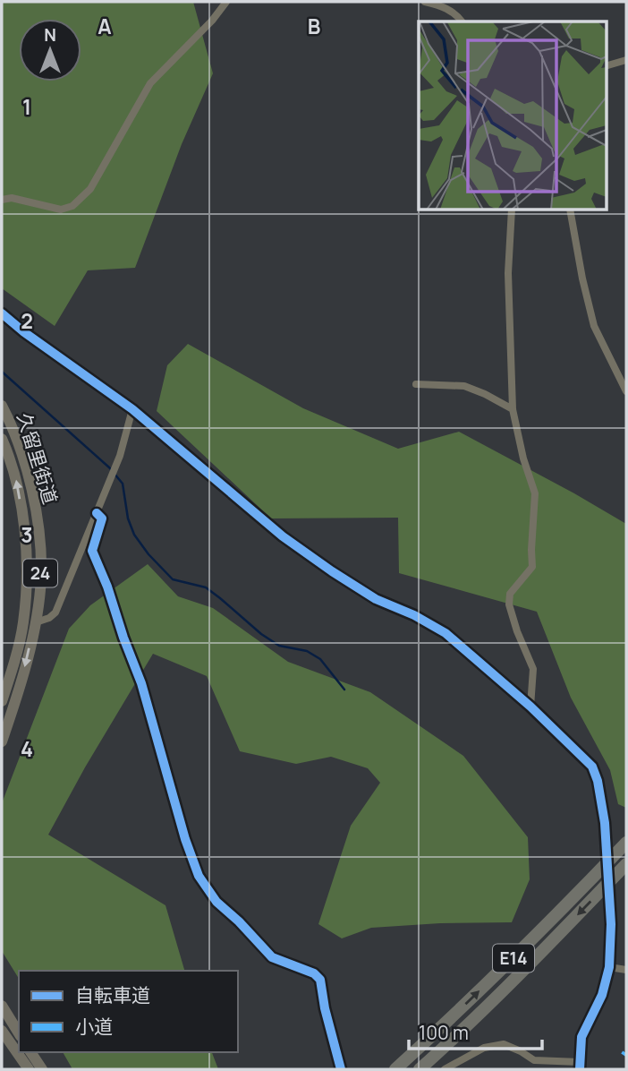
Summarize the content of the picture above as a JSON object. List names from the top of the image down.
{
  "streets": {
    "highway": ["E14"],
    "main road": ["久留里街道", "24"]
  },
  "legend": ["自転車道", "小道"],
  "scale_bar": "100 m",
  "north": "top",
  "grid": {
    "columns": ["A", "B"],
    "rows": [
      "1",
      "2",
      "3",
      "4"
    ]
  }
}
